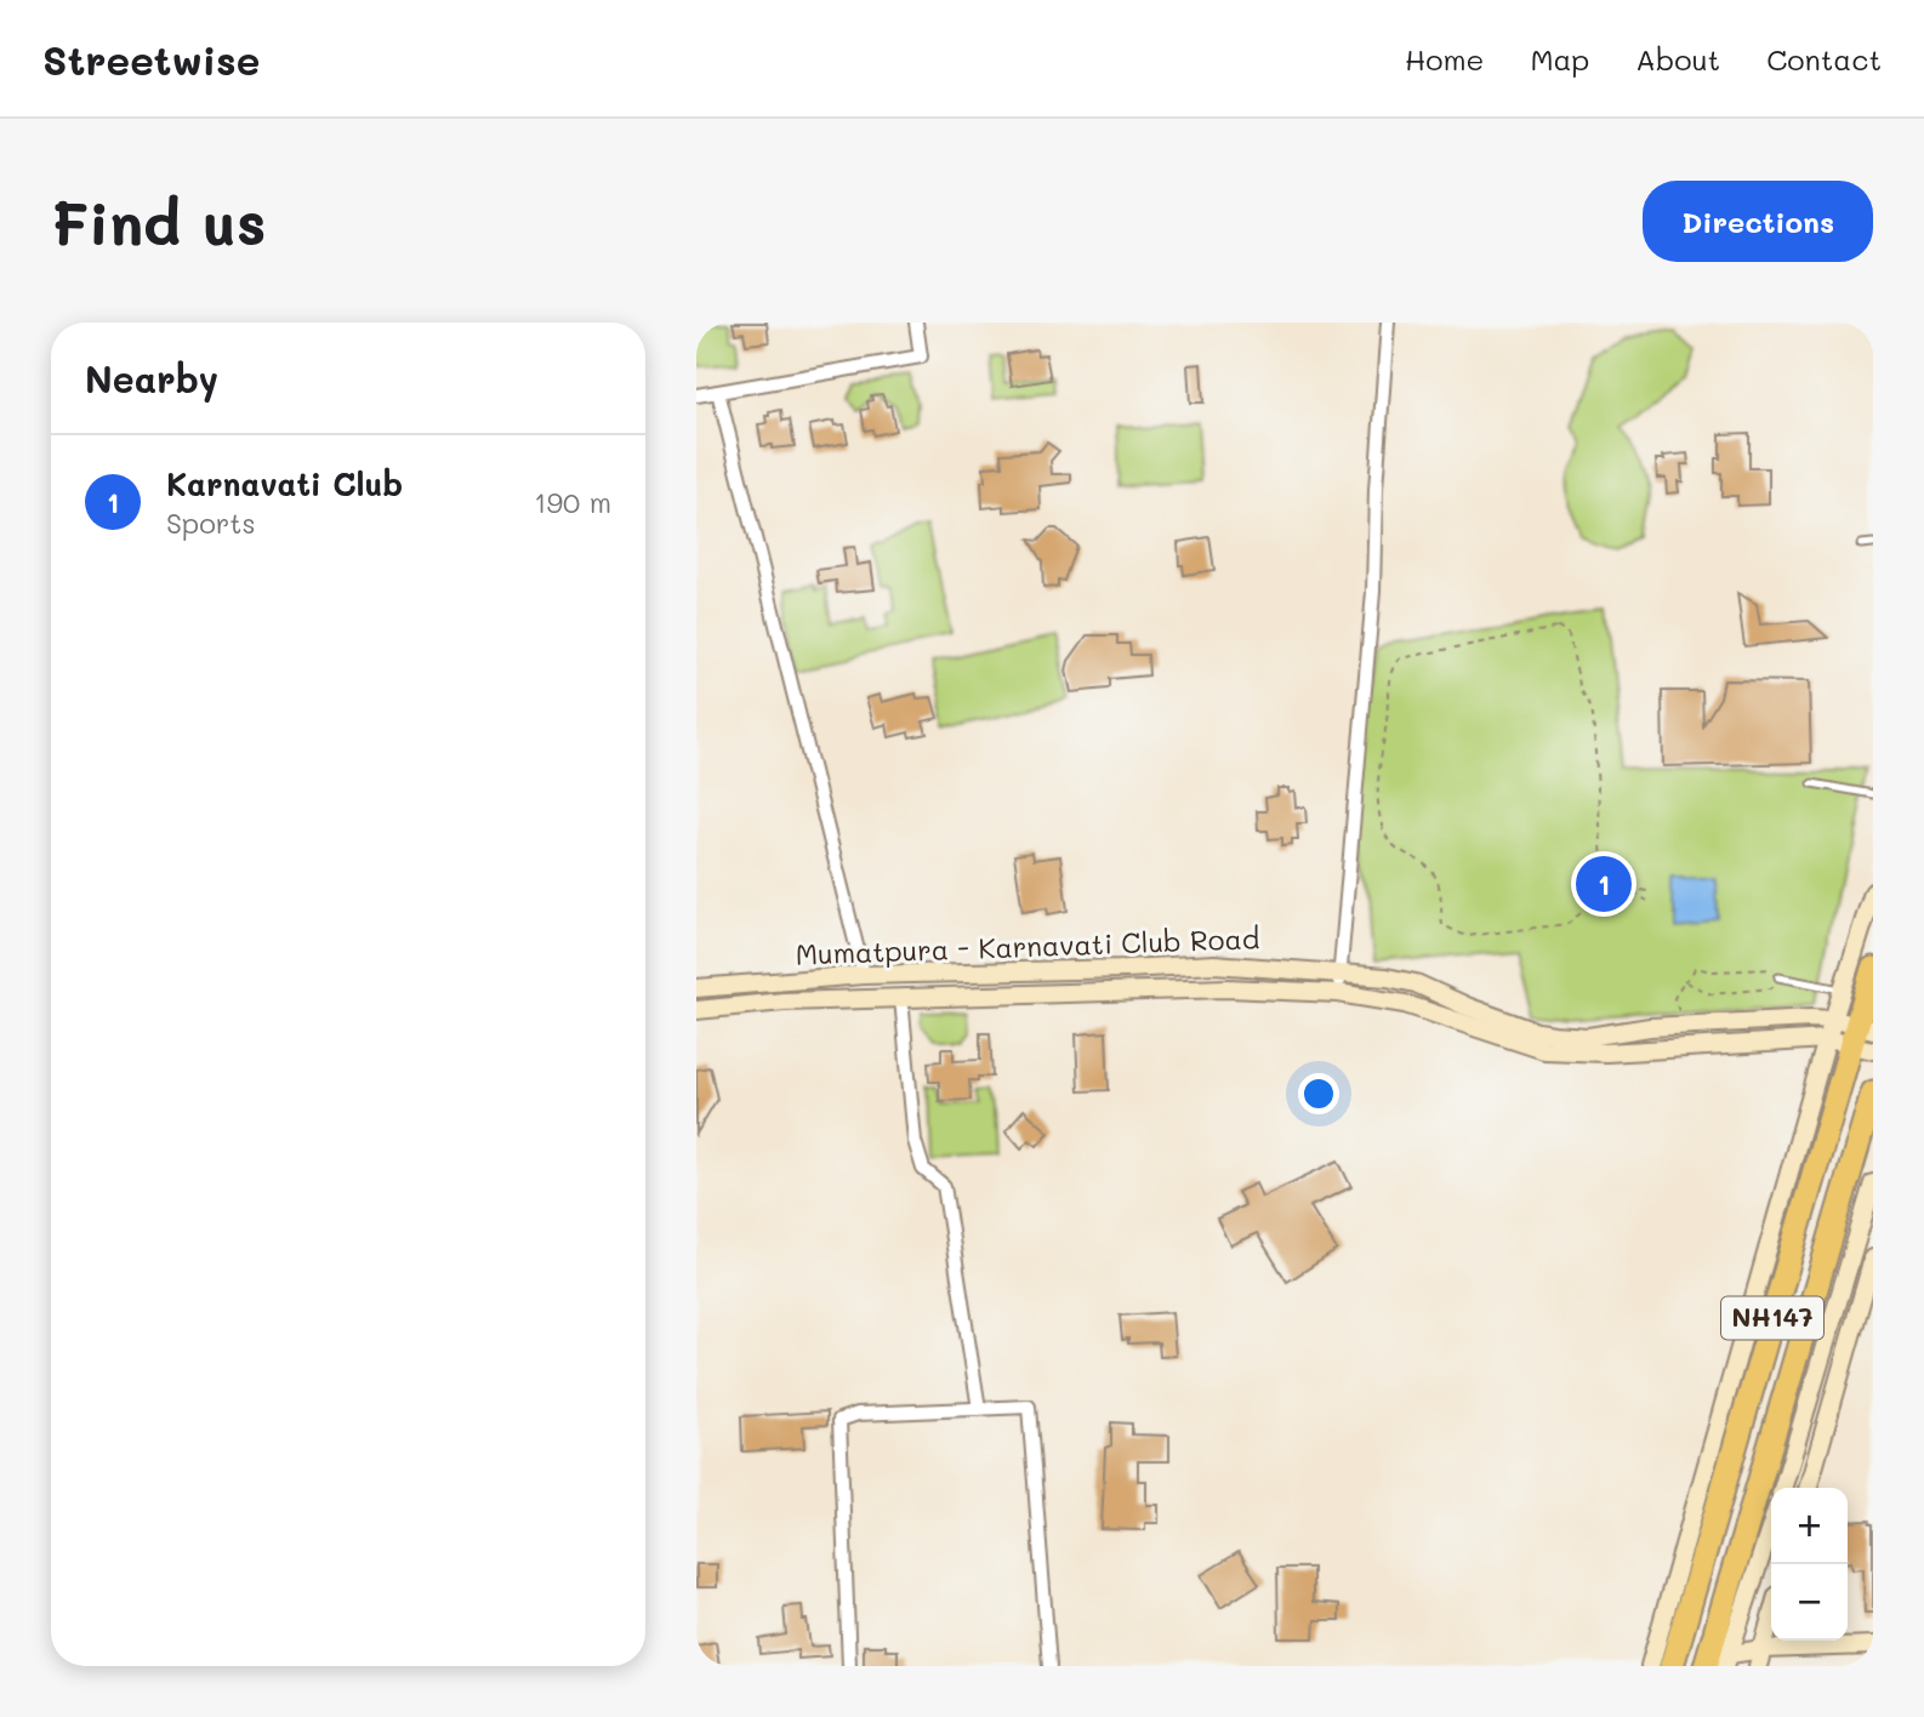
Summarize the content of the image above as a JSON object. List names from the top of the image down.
{
  "streets": {
    "highway": ["NH147"],
    "street": ["Mumatpura - Karnavati Club Road"]
  },
  "crossings": [
    ["Mumatpura - Karnavati Club Road", "NH147"]
  ],
  "page": {
    "header": "Streetwise",
    "nav": [
      "Home",
      "Map",
      "About",
      "Contact"
    ],
    "buttons": "Directions",
    "title": "Find us",
    "heading": "Nearby",
    "list": [
      {
        "mark": "1",
        "name": "Karnavati Club",
        "note": "Sports",
        "value": "190 m"
      }
    ],
    "pins": "1",
    "map_buttons": ["+", "−"]
  }
}
